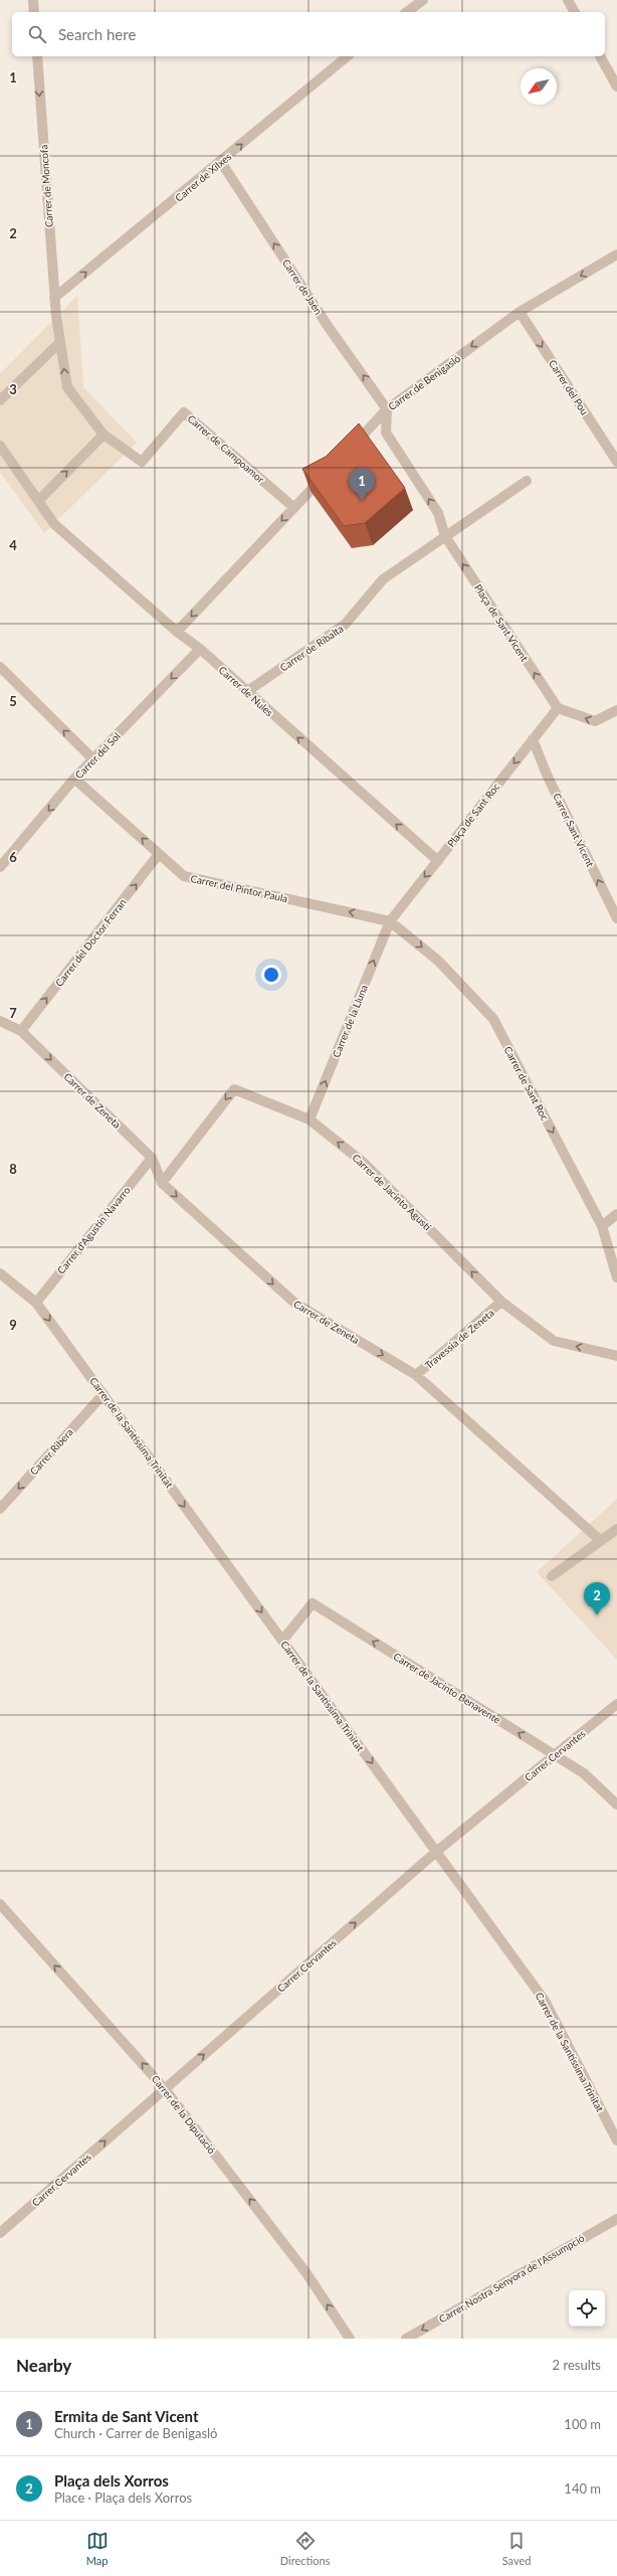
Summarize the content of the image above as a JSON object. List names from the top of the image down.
{
  "streets": {
    "street": [
      "Carrer de Xilxes",
      "Carrer de Moncofa",
      "Carrer de Jaén",
      "Carrer de Benigasló",
      "Carrer del Pou",
      "Carrer de Campoamor",
      "Plaça de Sant Vicent",
      "Carrer de Ribalta",
      "Carrer de Nules",
      "Carrer del Sol",
      "Plaça de Sant Roc",
      "Carrer Sant Vicent",
      "Carrer del Pintor Paula",
      "Carrer del Doctor Ferran",
      "Carrer de la Lluna",
      "Carrer de Sant Roc",
      "Carrer de Zeneta",
      "Carrer de Jacinto Agustí",
      "Carrer d'Agustín Navarro",
      "Travessia de Zeneta",
      "Carrer de la Santíssima Trinitat",
      "Carrer Ribera",
      "Carrer de Jacinto Benavente",
      "Carrer Cervantes",
      "Carrer de la Diputació",
      "Carrer Nostra Senyora de l'Assumpció"
    ]
  },
  "crossings": [
    ["Carrer de Xilxes", "Carrer de Moncofa"],
    ["Carrer de Xilxes", "Carrer de Jaén"],
    ["Carrer de Moncofa", "Carrer de Campoamor"],
    ["Carrer de Jaén", "Carrer de Benigasló"],
    ["Carrer de Jaén", "Plaça de Sant Vicent"],
    ["Carrer de Benigasló", "Carrer del Pou"],
    ["Carrer de Benigasló", "Plaça de Sant Vicent"],
    ["Plaça de Sant Vicent", "Carrer de Ribalta"],
    ["Plaça de Sant Vicent", "Plaça de Sant Roc"],
    ["Carrer de Ribalta", "Carrer de Nules"],
    ["Carrer de Nules", "Carrer del Sol"],
    ["Carrer de Nules", "Plaça de Sant Roc"],
    ["Carrer del Sol", "Carrer del Pintor Paula"],
    ["Plaça de Sant Roc", "Carrer Sant Vicent"],
    ["Plaça de Sant Roc", "Carrer del Pintor Paula"],
    ["Plaça de Sant Roc", "Carrer de la Lluna"],
    ["Plaça de Sant Roc", "Carrer de Sant Roc"],
    ["Carrer del Pintor Paula", "Carrer del Doctor Ferran"],
    ["Carrer del Pintor Paula", "Carrer de la Lluna"],
    ["Carrer del Pintor Paula", "Carrer de Sant Roc"],
    ["Carrer del Doctor Ferran", "Carrer de Zeneta"],
    ["Carrer de la Lluna", "Carrer de Sant Roc"],
    ["Carrer de la Lluna", "Carrer de Jacinto Agustí"],
    ["Carrer de Zeneta", "Carrer de Jacinto Agustí"],
    ["Carrer de Zeneta", "Carrer d'Agustín Navarro"],
    ["Carrer de Zeneta", "Travessia de Zeneta"],
    ["Carrer de Jacinto Agustí", "Travessia de Zeneta"],
    ["Carrer d'Agustín Navarro", "Carrer de la Santíssima Trinitat"],
    ["Carrer de la Santíssima Trinitat", "Carrer Ribera"],
    ["Carrer de la Santíssima Trinitat", "Carrer de Jacinto Benavente"],
    ["Carrer de la Santíssima Trinitat", "Carrer Cervantes"],
    ["Carrer de Jacinto Benavente", "Carrer Cervantes"],
    ["Carrer Cervantes", "Carrer de la Diputació"]
  ],
  "one_way": [
    "Carrer de Xilxes",
    "Carrer de Jaén",
    "Carrer de Benigasló",
    "Carrer del Pou",
    "Plaça de Sant Vicent",
    "Carrer de Nules",
    "Carrer del Sol",
    "Plaça de Sant Roc",
    "Carrer Sant Vicent",
    "Carrer del Pintor Paula",
    "Carrer del Doctor Ferran",
    "Carrer de la Lluna",
    "Carrer de Sant Roc",
    "Carrer de Zeneta",
    "Carrer de Jacinto Agustí",
    "Carrer de la Santíssima Trinitat",
    "Carrer Ribera",
    "Carrer de Jacinto Benavente",
    "Carrer Cervantes",
    "Carrer de la Diputació",
    "Carrer Nostra Senyora de l'Assumpció"
  ],
  "north": "bottom left",
  "page": {
    "search": "Search here",
    "pins": ["1", "2"],
    "heading": ["Nearby", "2 results"],
    "list": [
      {
        "mark": "1",
        "name": "Ermita de Sant Vicent",
        "note": "Church · Carrer de Benigasló",
        "value": "100 m"
      },
      {
        "mark": "2",
        "name": "Plaça dels Xorros",
        "note": "Place · Plaça dels Xorros",
        "value": "140 m"
      }
    ],
    "nav": ["Map", "Directions", "Saved"]
  },
  "grid": {
    "rows": [
      "1",
      "2",
      "3",
      "4",
      "5",
      "6",
      "7",
      "8",
      "9"
    ]
  }
}
